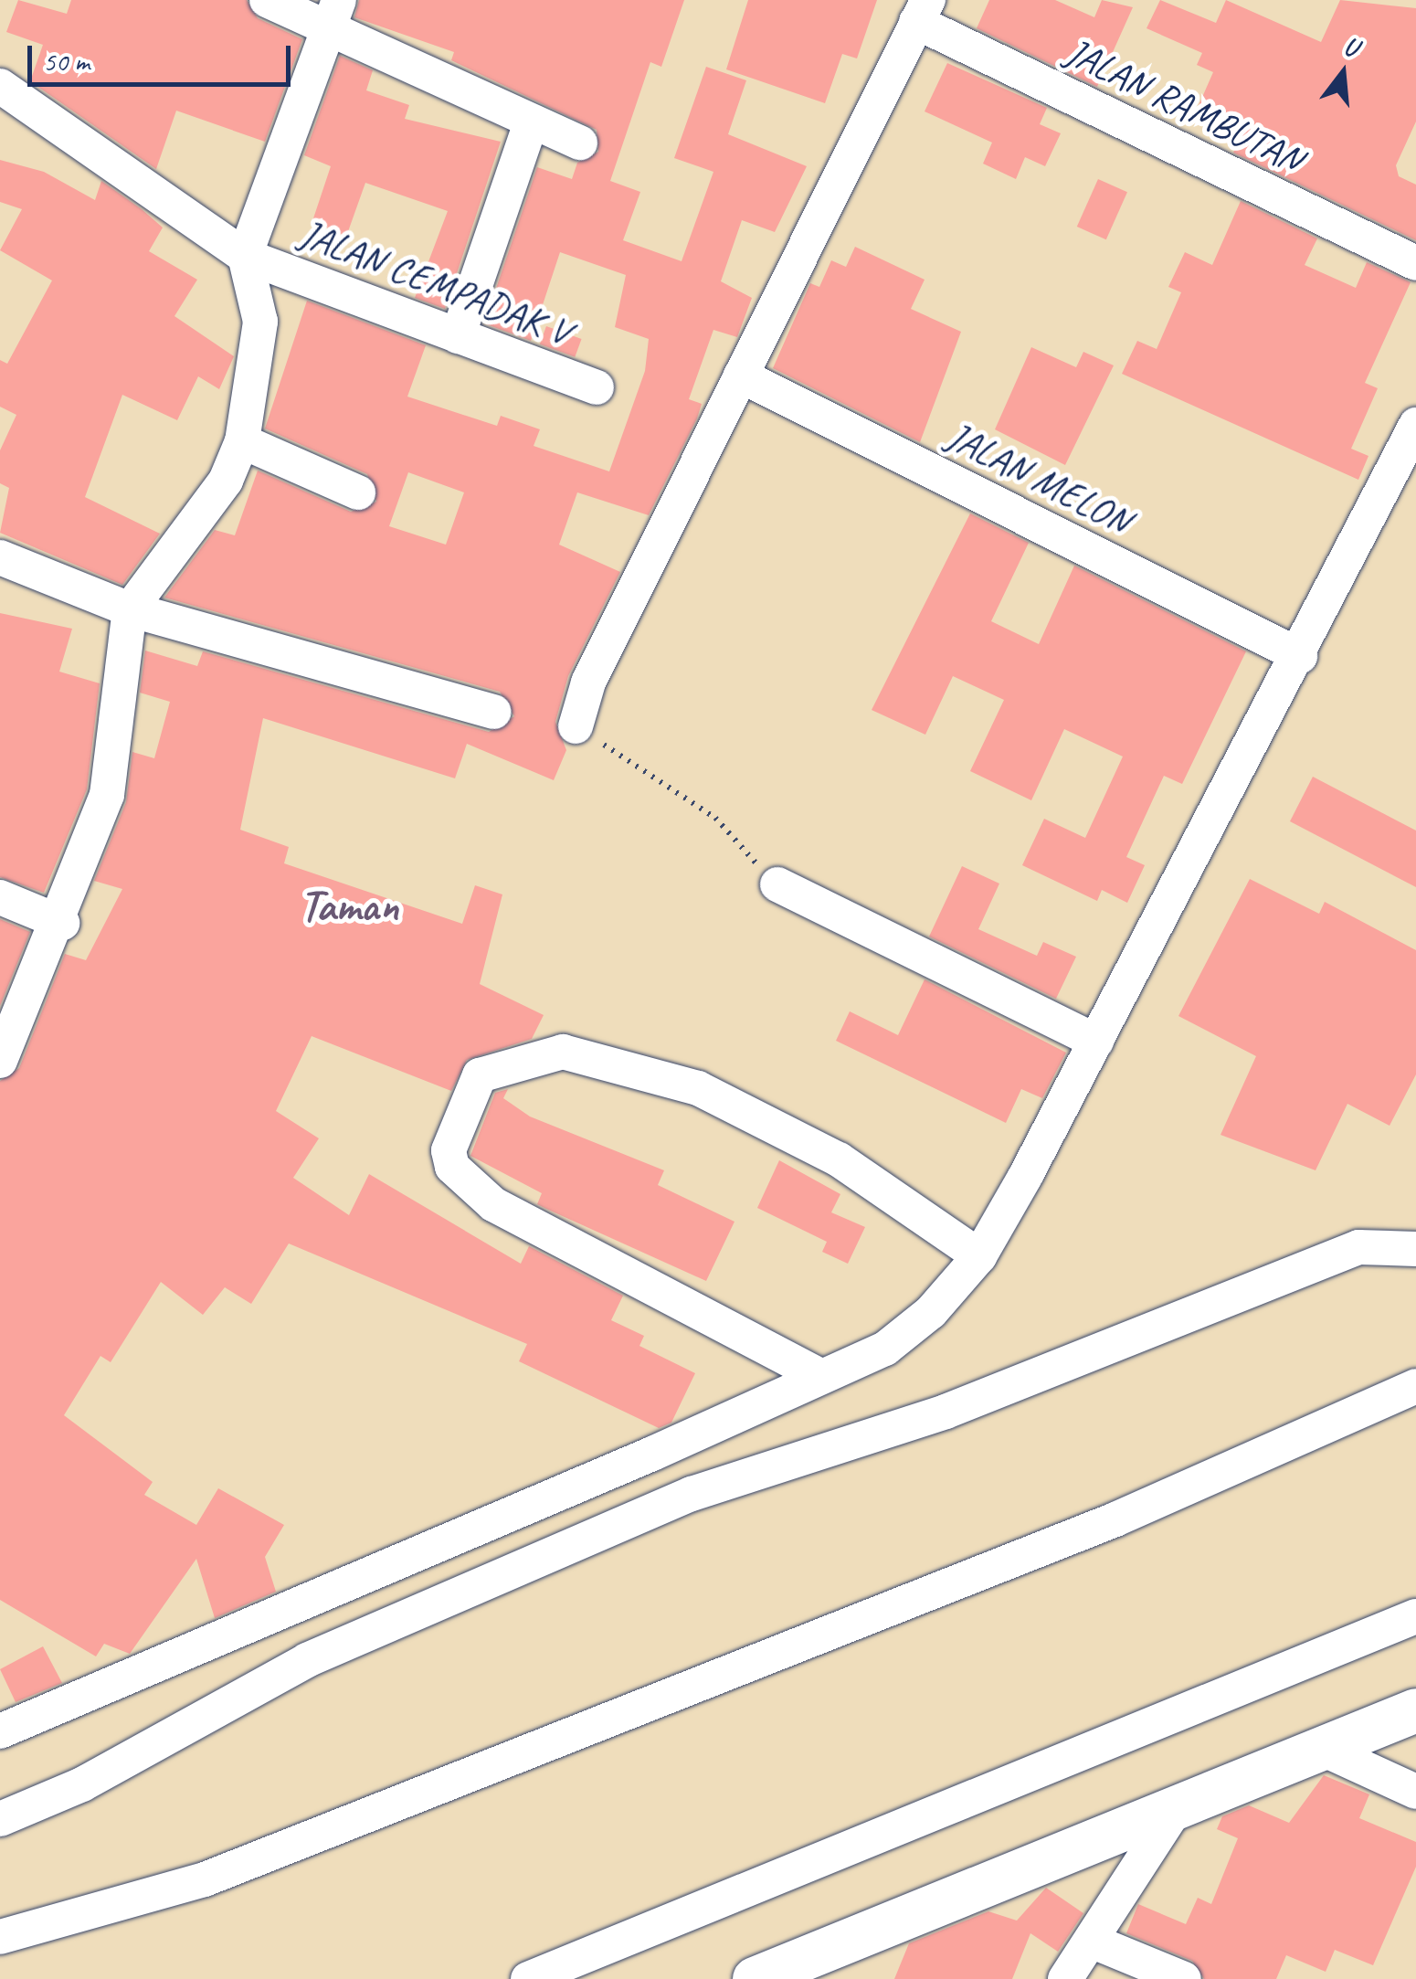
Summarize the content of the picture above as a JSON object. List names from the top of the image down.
{
  "streets": {
    "street": ["JALAN RAMBUTAN", "JALAN CEMPADAK V", "JALAN MELON"]
  },
  "districts": ["Taman"],
  "scale_bar": "50 m",
  "north": "top"
}
